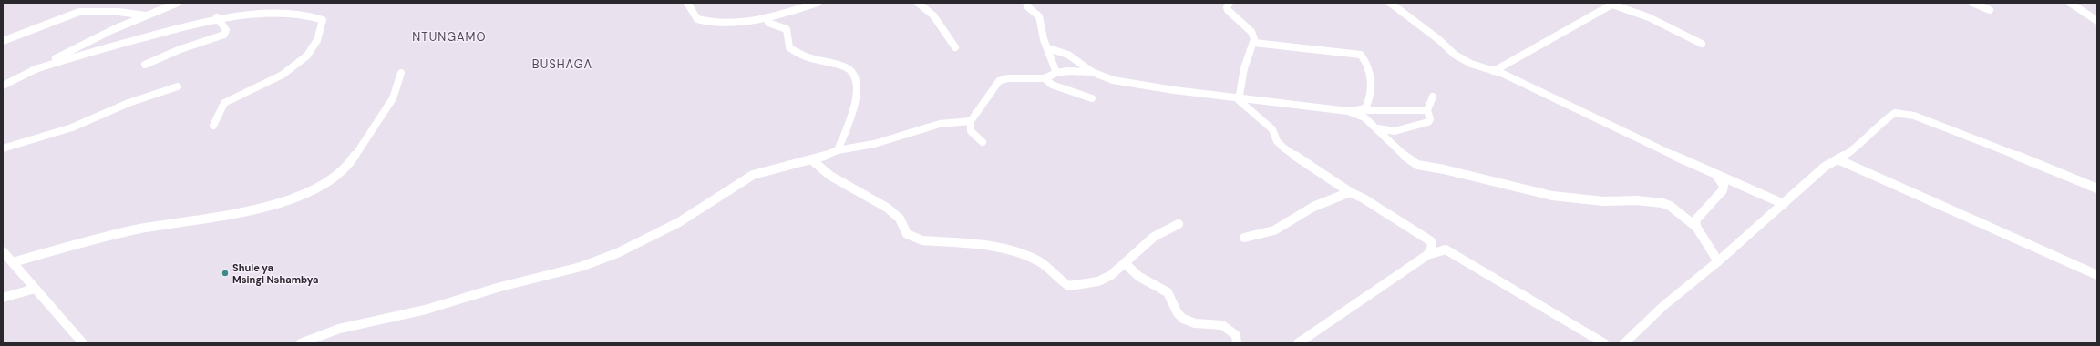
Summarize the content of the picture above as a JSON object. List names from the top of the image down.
{
  "districts": ["NTUNGAMO", "BUSHAGA"],
  "places": ["Shule ya Msingi Nshambya"]
}
